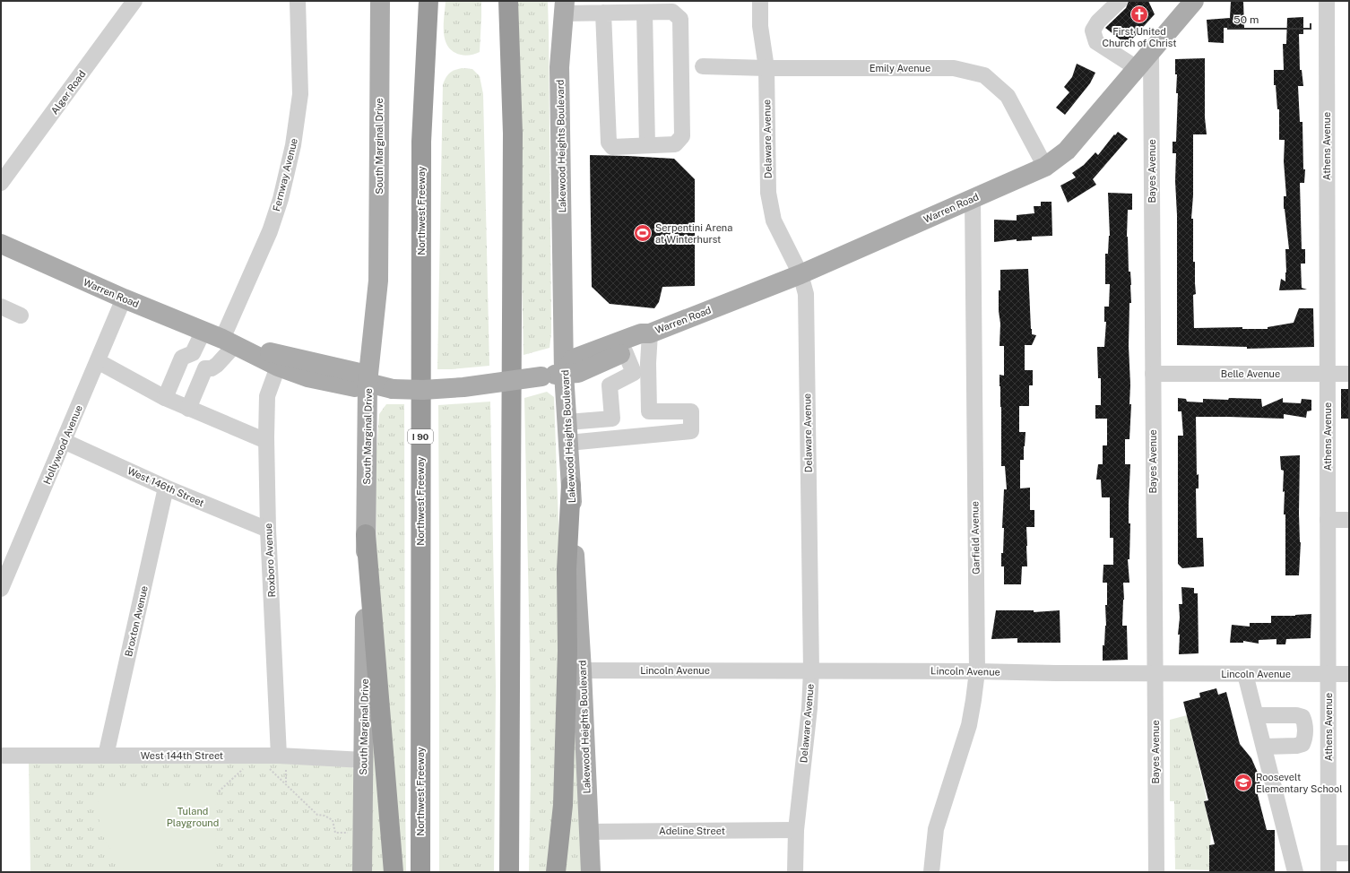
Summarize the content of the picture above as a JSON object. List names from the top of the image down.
{
  "streets": {
    "highway": ["Northwest Freeway", "I 90"],
    "main road": ["South Marginal Drive", "Lakewood Heights Boulevard", "Warren Road"],
    "street": [
      "Emily Avenue",
      "Alger Road",
      "Delaware Avenue",
      "Athens Avenue",
      "Bayes Avenue",
      "Fernway Avenue",
      "Belle Avenue",
      "Hollywood Avenue",
      "West 146th Street",
      "Garfield Avenue",
      "Roxboro Avenue",
      "Broxton Avenue",
      "Lincoln Avenue",
      "West 144th Street",
      "Adeline Street"
    ]
  },
  "crossings": [
    ["Emily Avenue", "Delaware Avenue"],
    ["Emily Avenue", "Warren Road"],
    ["Delaware Avenue", "Warren Road"],
    ["Delaware Avenue", "Lincoln Avenue"],
    ["Delaware Avenue", "Adeline Street"],
    ["South Marginal Drive", "Warren Road"],
    ["South Marginal Drive", "West 144th Street"],
    ["Lakewood Heights Boulevard", "Warren Road"],
    ["Lakewood Heights Boulevard", "Lincoln Avenue"],
    ["Lakewood Heights Boulevard", "Adeline Street"],
    ["Athens Avenue", "Belle Avenue"],
    ["Athens Avenue", "Lincoln Avenue"],
    ["Bayes Avenue", "Warren Road"],
    ["Bayes Avenue", "Belle Avenue"],
    ["Bayes Avenue", "Lincoln Avenue"],
    ["Fernway Avenue", "Warren Road"],
    ["Warren Road", "Hollywood Avenue"],
    ["Warren Road", "Garfield Avenue"],
    ["Warren Road", "Roxboro Avenue"],
    ["Hollywood Avenue", "West 146th Street"],
    ["West 146th Street", "Roxboro Avenue"],
    ["West 146th Street", "Broxton Avenue"],
    ["Garfield Avenue", "Lincoln Avenue"],
    ["Roxboro Avenue", "West 144th Street"],
    ["Broxton Avenue", "West 144th Street"]
  ],
  "parks": ["Tuland Playground"],
  "places": {
    "church": ["First United Church of Christ"],
    "sports": ["Serpentini Arena at Winterhurst"],
    "school or university": ["Roosevelt Elementary School"]
  },
  "scale_bar": "50 m"
}
